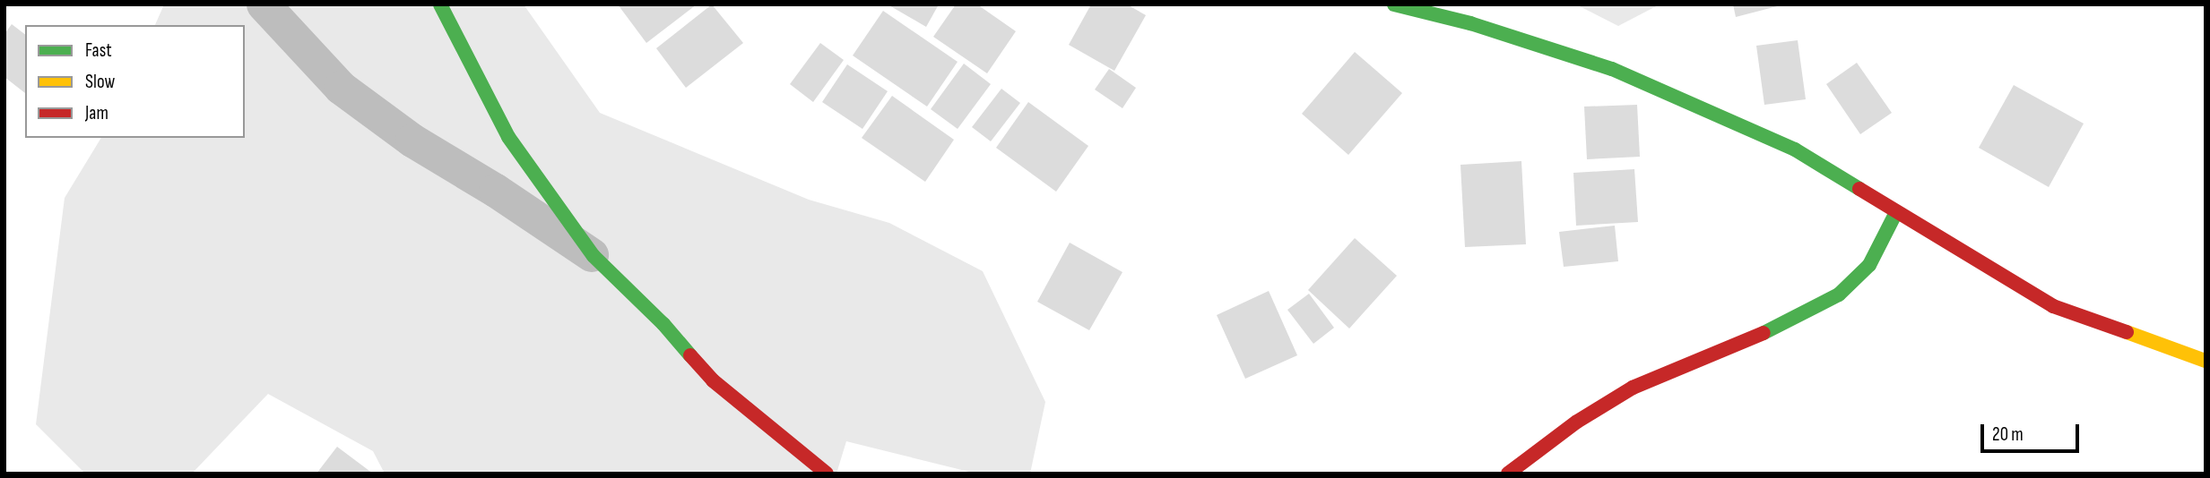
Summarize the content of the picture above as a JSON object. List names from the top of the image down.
{
  "legend": ["Fast", "Slow", "Jam"],
  "scale_bar": "20 m"
}
